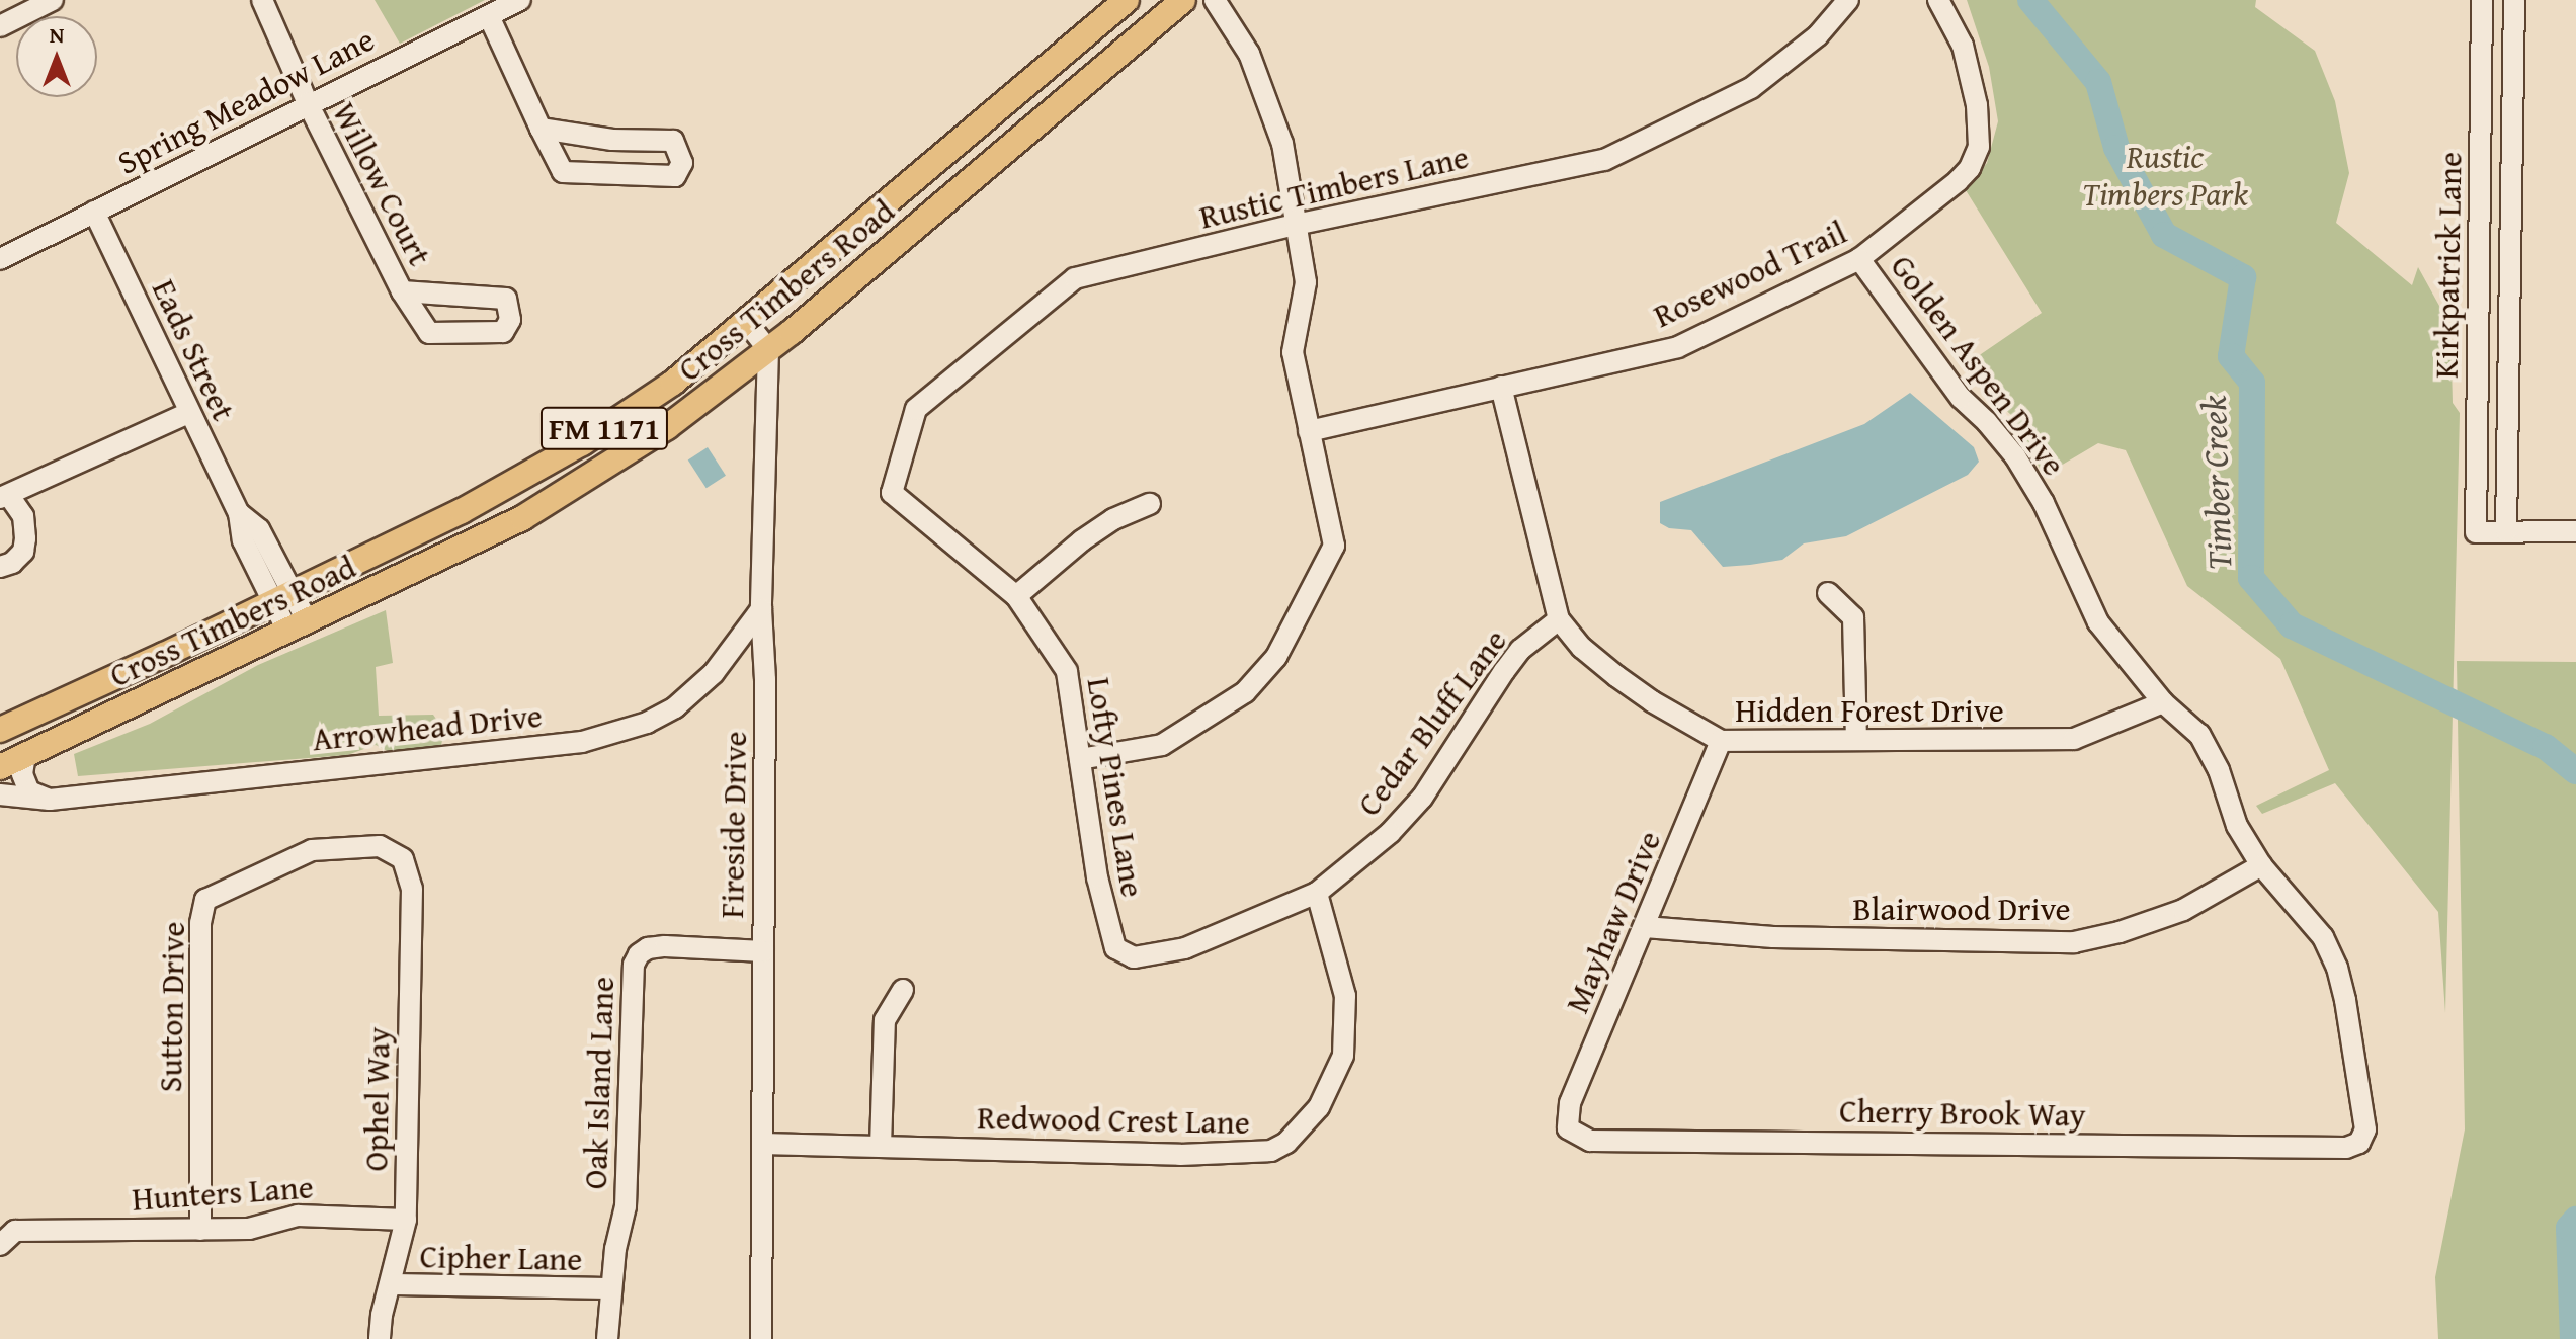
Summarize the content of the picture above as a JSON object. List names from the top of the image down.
{
  "streets": {
    "main road": ["Cross Timbers Road", "FM 1171"],
    "street": [
      "Spring Meadow Lane",
      "Willow Court",
      "Rustic Timbers Lane",
      "Kirkpatrick Lane",
      "Rosewood Trail",
      "Eads Street",
      "Golden Aspen Drive",
      "Hidden Forest Drive",
      "Cedar Bluff Lane",
      "Arrowhead Drive",
      "Lofty Pines Lane",
      "Fireside Drive",
      "Blairwood Drive",
      "Mayhaw Drive",
      "Sutton Drive",
      "Oak Island Lane",
      "Ophel Way",
      "Cherry Brook Way",
      "Redwood Crest Lane",
      "Hunters Lane",
      "Cipher Lane"
    ]
  },
  "crossings": [
    ["Spring Meadow Lane", "Willow Court"],
    ["Spring Meadow Lane", "Eads Street"],
    ["Rustic Timbers Lane", "Lofty Pines Lane"],
    ["Rosewood Trail", "Golden Aspen Drive"],
    ["Rosewood Trail", "Hidden Forest Drive"],
    ["Cross Timbers Road", "Eads Street"],
    ["Cross Timbers Road", "Fireside Drive"],
    ["Golden Aspen Drive", "Hidden Forest Drive"],
    ["Golden Aspen Drive", "Blairwood Drive"],
    ["Golden Aspen Drive", "Cherry Brook Way"],
    ["Hidden Forest Drive", "Cedar Bluff Lane"],
    ["Hidden Forest Drive", "Mayhaw Drive"],
    ["Cedar Bluff Lane", "Lofty Pines Lane"],
    ["Cedar Bluff Lane", "Redwood Crest Lane"],
    ["Arrowhead Drive", "Fireside Drive"],
    ["Fireside Drive", "Oak Island Lane"],
    ["Fireside Drive", "Redwood Crest Lane"],
    ["Blairwood Drive", "Mayhaw Drive"],
    ["Mayhaw Drive", "Cherry Brook Way"],
    ["Sutton Drive", "Ophel Way"],
    ["Sutton Drive", "Hunters Lane"],
    ["Oak Island Lane", "Cipher Lane"],
    ["Ophel Way", "Hunters Lane"],
    ["Ophel Way", "Cipher Lane"]
  ],
  "water": ["Timber Creek"],
  "parks": ["Rustic Timbers Park"],
  "north": "top"
}
